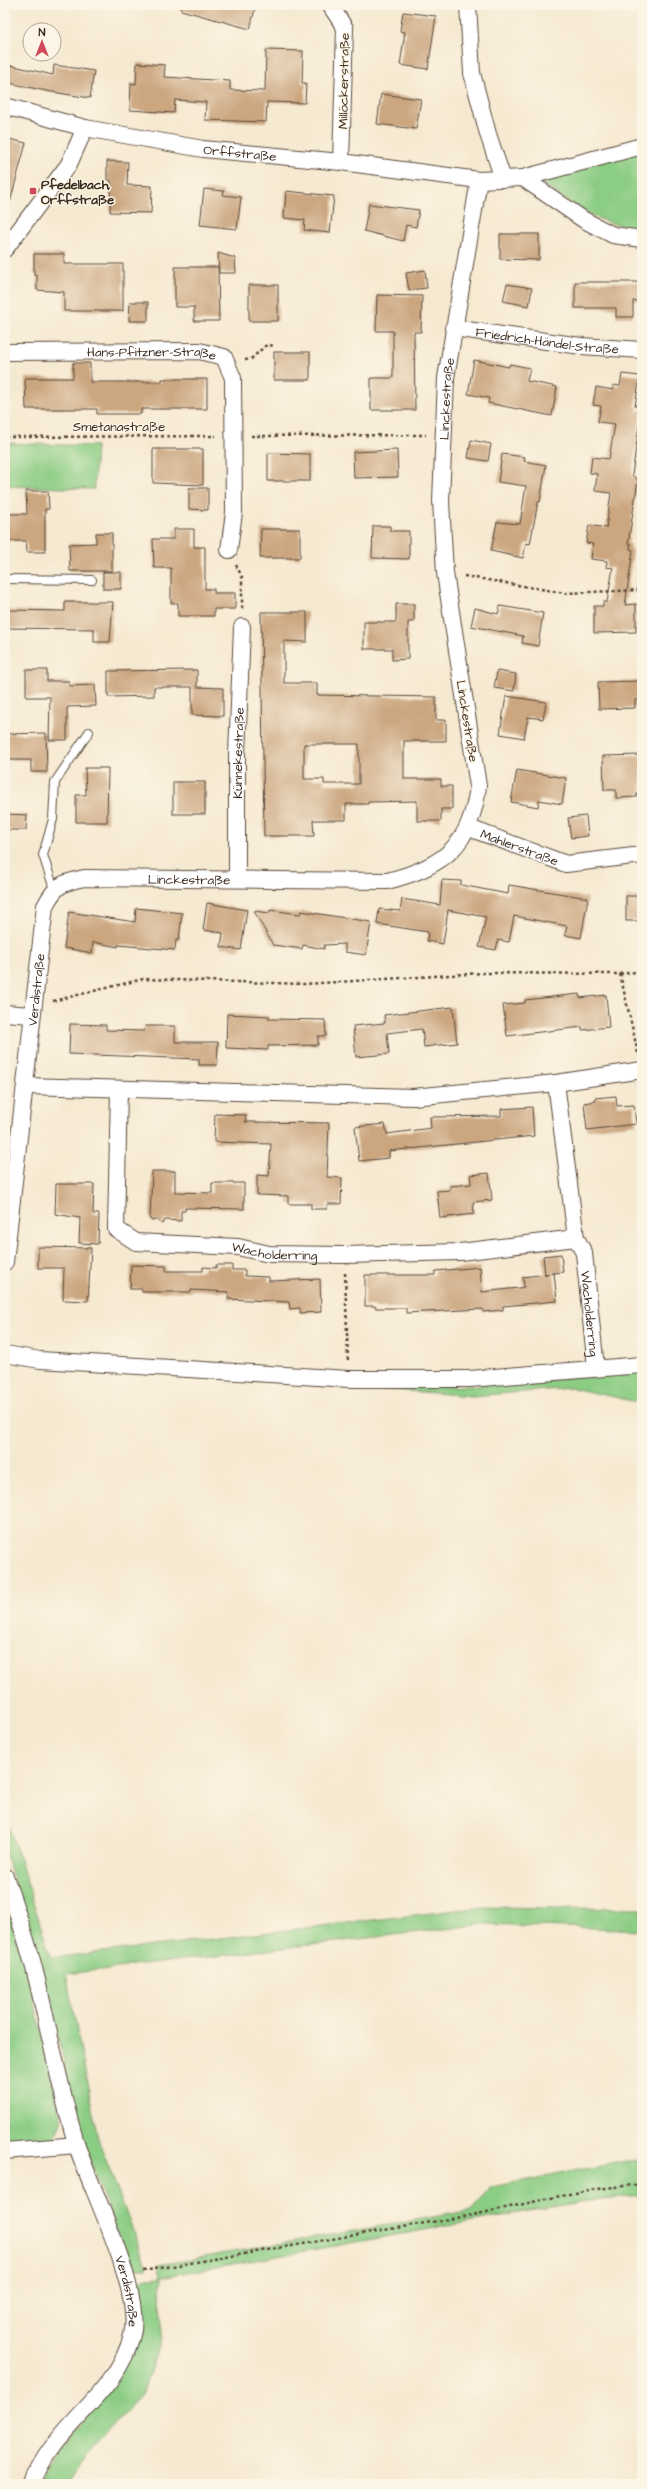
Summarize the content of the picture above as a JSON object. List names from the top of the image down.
{
  "streets": {
    "street": [
      "Millöckerstraße",
      "Orffstraße",
      "Friedrich-Händel-Straße",
      "Hans-Pfitzner-Straße",
      "Linckestraße",
      "Künnekestraße",
      "Mahlerstraße",
      "Verdistraße",
      "Wacholderring"
    ],
    "path": ["Smetanastraße"]
  },
  "crossings": [
    ["Millöckerstraße", "Orffstraße"],
    ["Orffstraße", "Linckestraße"],
    ["Friedrich-Händel-Straße", "Linckestraße"],
    ["Hans-Pfitzner-Straße", "Smetanastraße"],
    ["Linckestraße", "Smetanastraße"],
    ["Linckestraße", "Künnekestraße"],
    ["Linckestraße", "Mahlerstraße"],
    ["Linckestraße", "Verdistraße"]
  ],
  "places": {
    "transit": ["Pfedelbach, Orffstraße"]
  },
  "north": "top"
}
